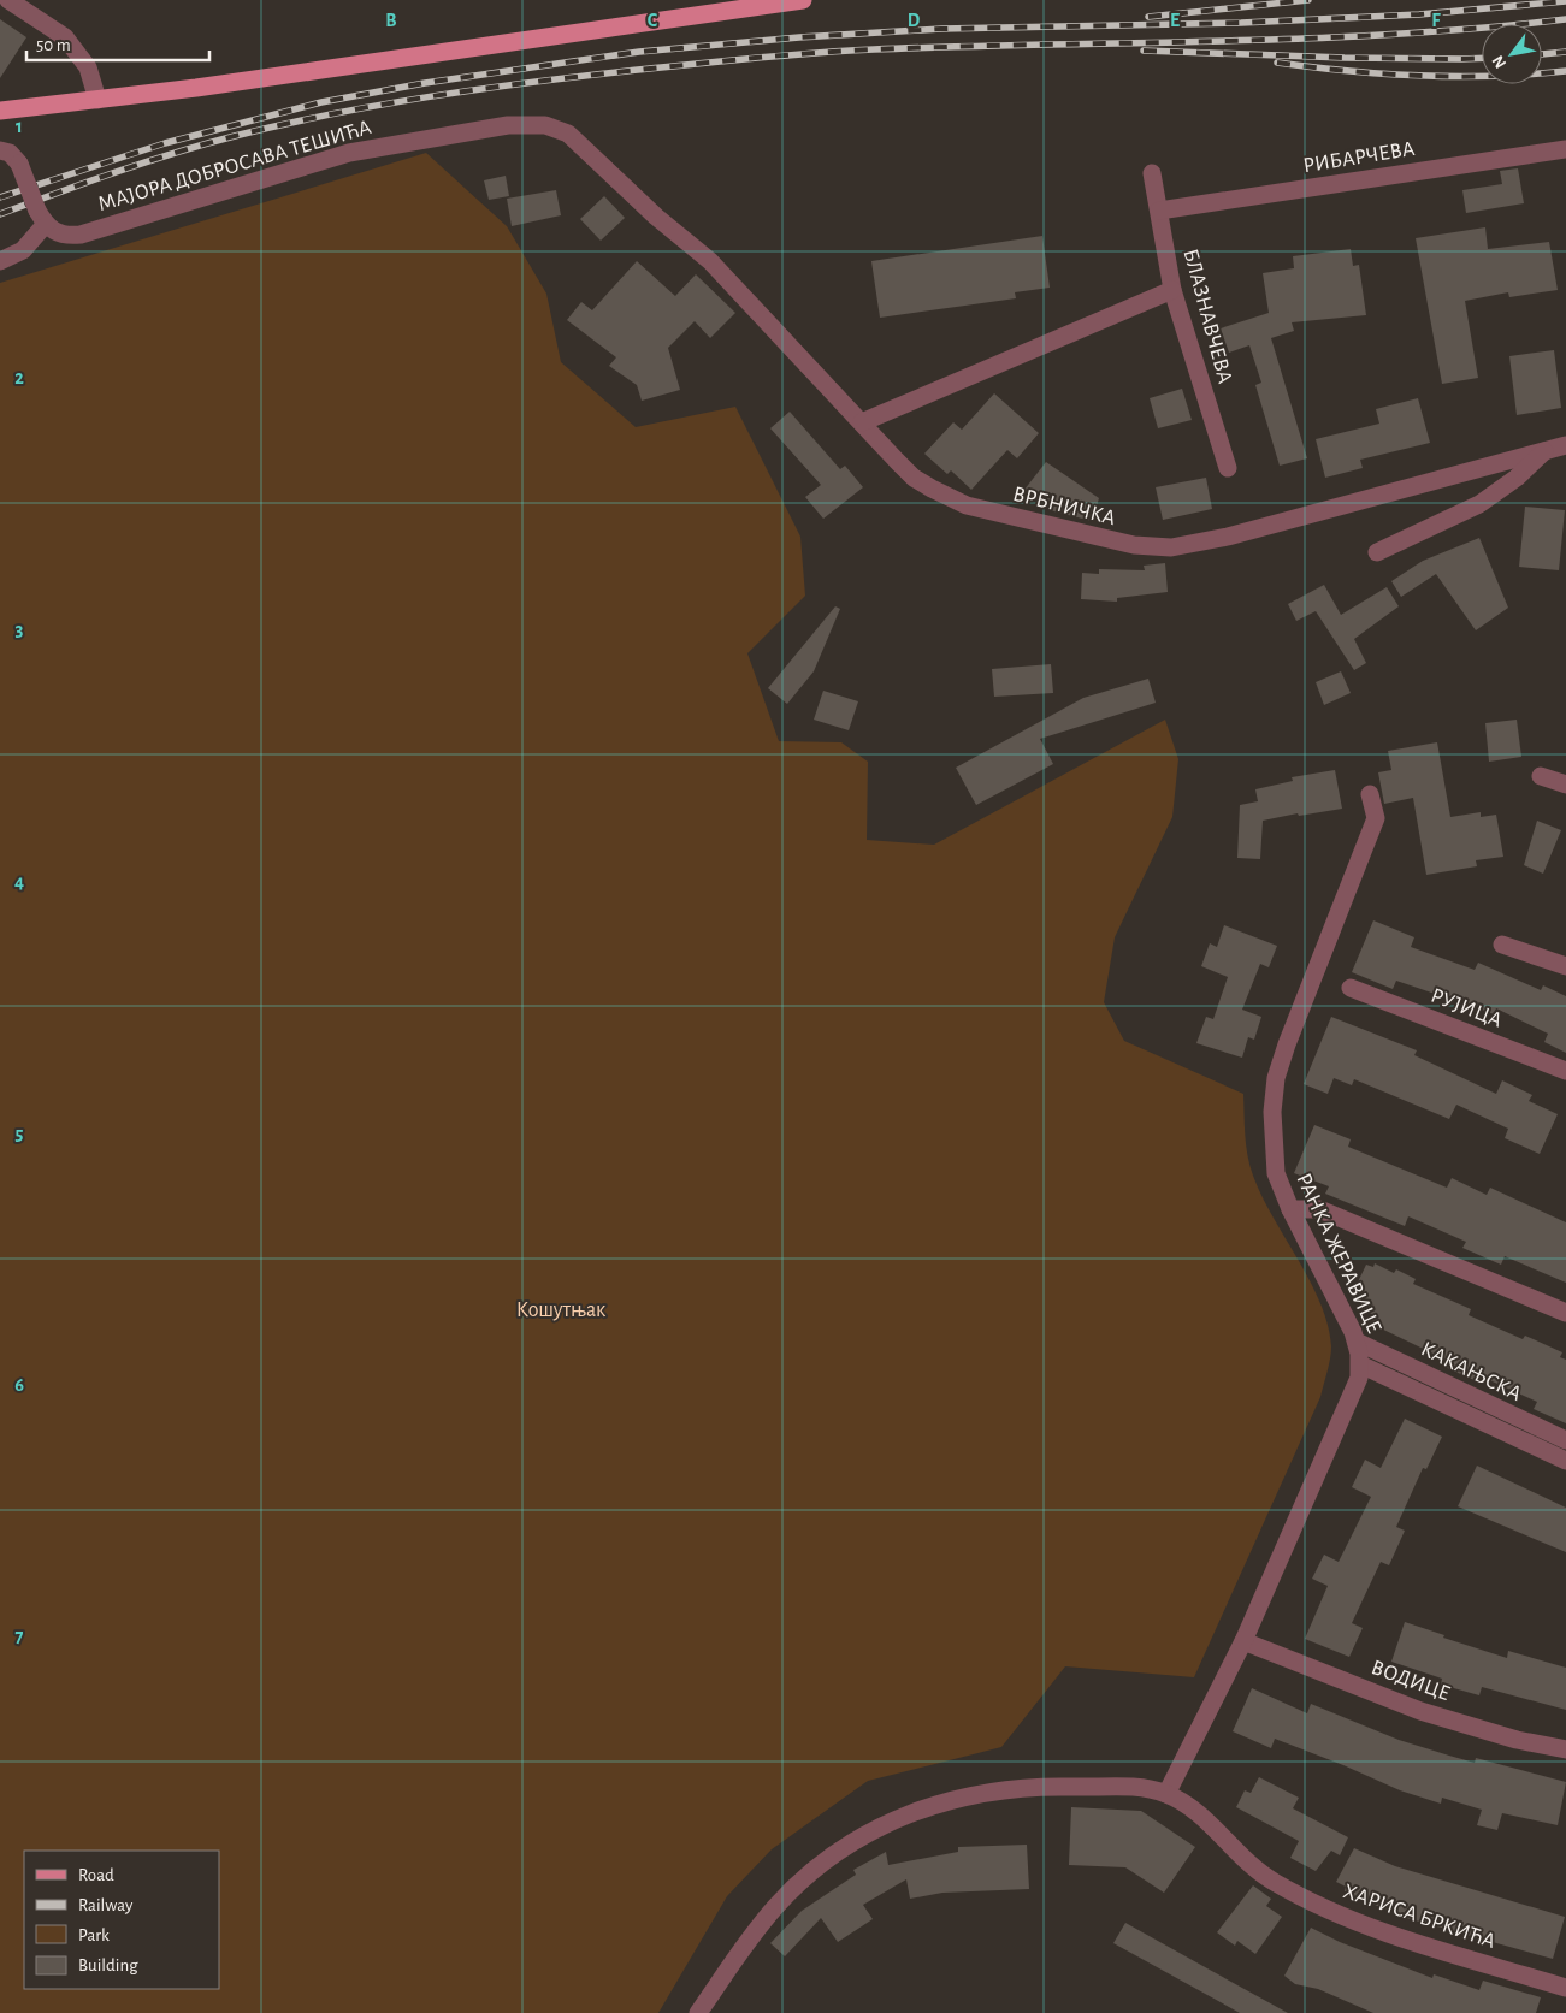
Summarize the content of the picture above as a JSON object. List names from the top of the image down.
{
  "streets": {
    "street": [
      "РИБАРЧЕВА",
      "МАЈОРА ДОБРОСАВА ТЕШИЋА",
      "БЛАЗНАВЧЕВА",
      "ВРБНИЧКА",
      "РУЈИЦА",
      "РАНКА ЖЕРАВИЦЕ",
      "КАКАЊСКА",
      "ВОДИЦЕ",
      "ХАРИСА БРКИЋА"
    ]
  },
  "crossings": [
    ["РИБАРЧЕВА", "БЛАЗНАВЧЕВА"],
    ["МАЈОРА ДОБРОСАВА ТЕШИЋА", "ВРБНИЧКА"],
    ["РАНКА ЖЕРАВИЦЕ", "КАКАЊСКА"],
    ["РАНКА ЖЕРАВИЦЕ", "ВОДИЦЕ"],
    ["РАНКА ЖЕРАВИЦЕ", "ХАРИСА БРКИЋА"]
  ],
  "parks": ["Кошутњак"],
  "legend": [
    "Road",
    "Railway",
    "Park",
    "Building"
  ],
  "scale_bar": "50 m",
  "north": "bottom left",
  "grid": {
    "columns": [
      "B",
      "C",
      "D",
      "E",
      "F"
    ],
    "rows": [
      "1",
      "2",
      "3",
      "4",
      "5",
      "6",
      "7"
    ]
  }
}
